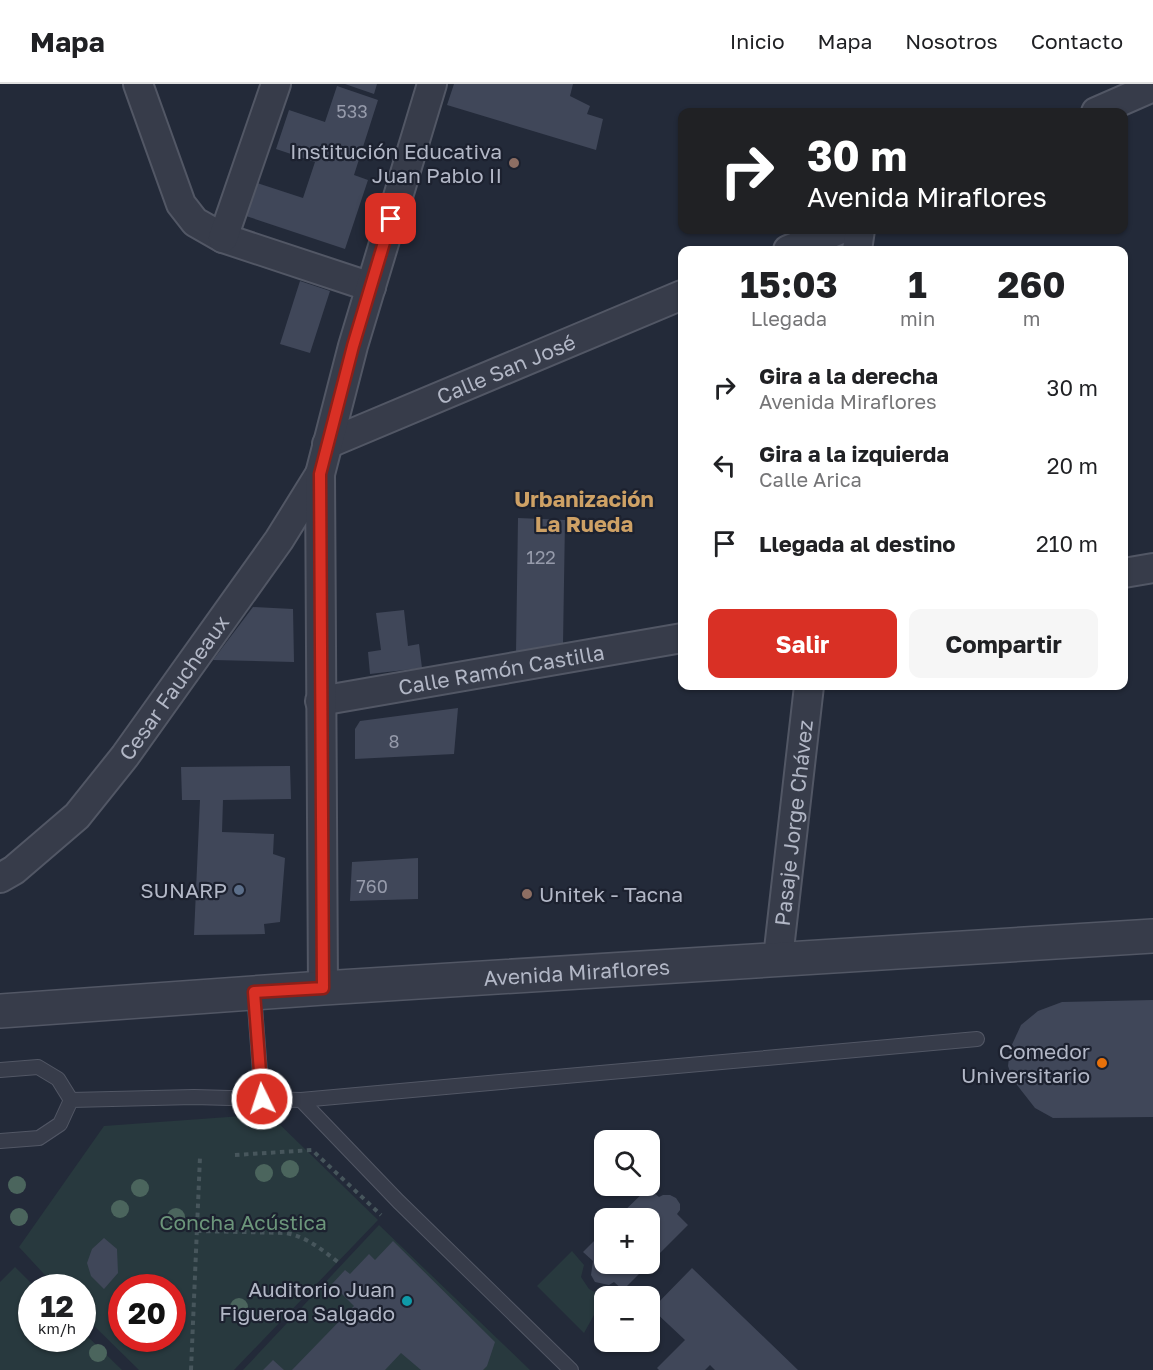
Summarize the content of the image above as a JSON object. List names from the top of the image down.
{
  "streets": {
    "street": [
      "Calle San José",
      "Calle Ramón Castilla",
      "Cesar Faucheaux",
      "Pasaje Jorge Chávez",
      "Avenida Miraflores"
    ]
  },
  "crossings": [
    ["Pasaje Jorge Chávez", "Avenida Miraflores"]
  ],
  "districts": ["Urbanización La Rueda"],
  "parks": ["Concha Acústica"],
  "places": [
    "Institución Educativa Juan Pablo II",
    "SUNARP",
    "Unitek - Tacna",
    "Comedor Universitario",
    "Auditorio Juan Figueroa Salgado"
  ],
  "house_numbers": [
    "533",
    "122",
    "8",
    "760"
  ],
  "page": {
    "header": "Mapa",
    "nav": [
      "Inicio",
      "Mapa",
      "Nosotros",
      "Contacto"
    ],
    "turn": ["30 m", "Avenida Miraflores"],
    "eta": [
      "15:03",
      "Llegada",
      "1",
      "min",
      "260",
      "m"
    ],
    "list": [
      {
        "name": "Gira a la derecha",
        "note": "Avenida Miraflores",
        "value": "30 m"
      },
      {
        "name": "Gira a la izquierda",
        "note": "Calle Arica",
        "value": "20 m"
      },
      {
        "name": "Llegada al destino",
        "value": "210 m"
      }
    ],
    "buttons": ["Salir", "Compartir"],
    "map_buttons": ["+", "−"],
    "speed": "12 km/h",
    "limit": "20"
  }
}
